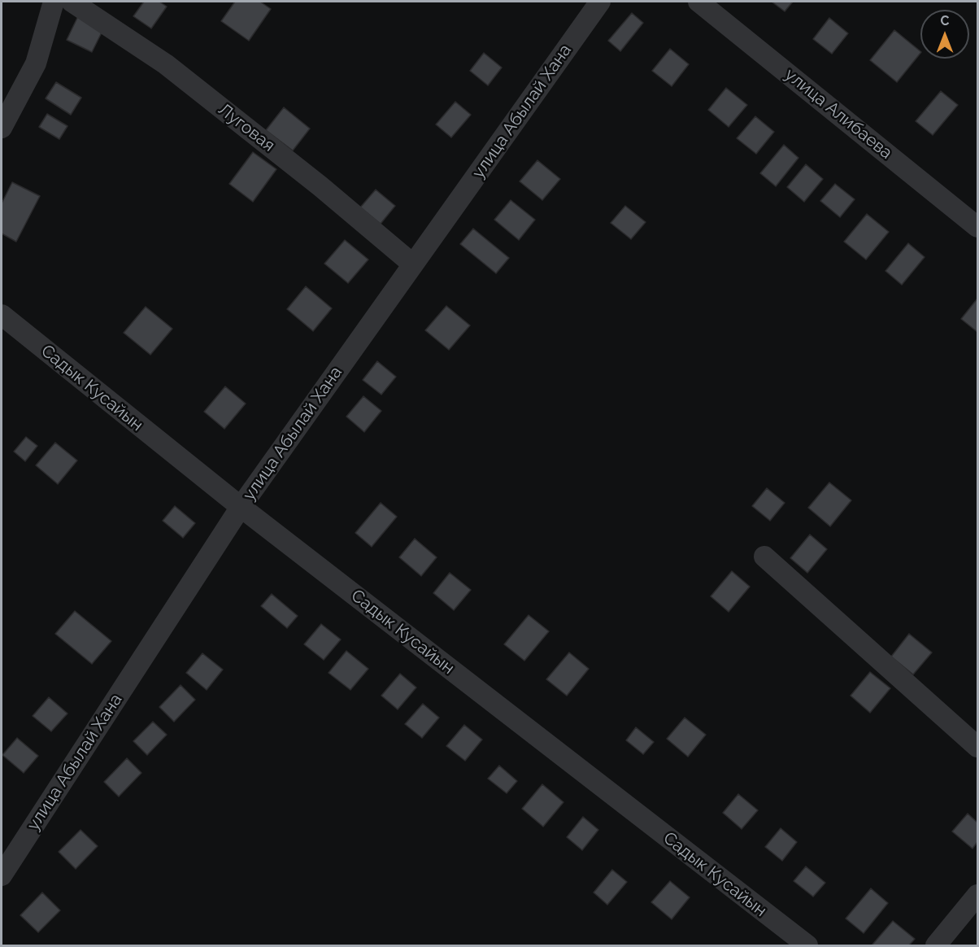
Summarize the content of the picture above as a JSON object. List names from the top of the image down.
{
  "streets": {
    "street": [
      "улица Абылай Хана",
      "улица Алибаева",
      "Луговая",
      "Садык Кусайын"
    ]
  },
  "crossings": [
    ["улица Абылай Хана", "Луговая"],
    ["улица Абылай Хана", "Садык Кусайын"]
  ],
  "north": "top"
}
